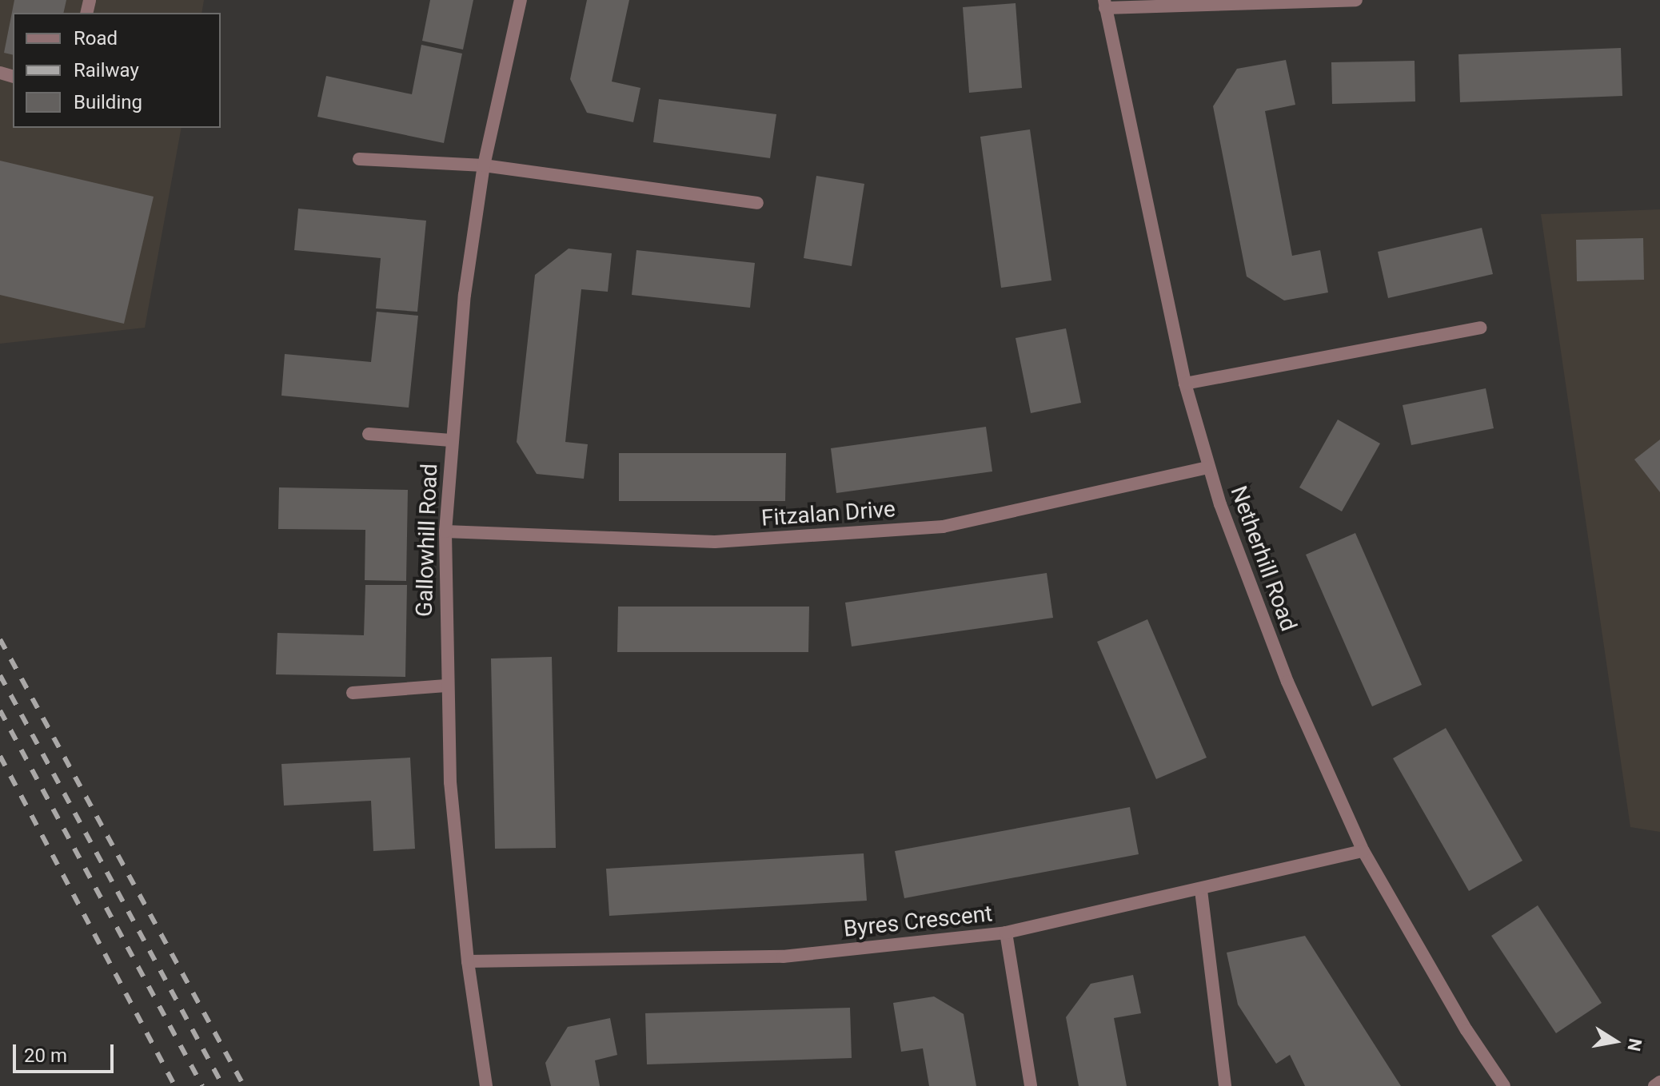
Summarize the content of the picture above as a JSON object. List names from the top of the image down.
{
  "streets": {
    "street": [
      "Fitzalan Drive",
      "Gallowhill Road",
      "Netherhill Road",
      "Byres Crescent"
    ]
  },
  "crossings": [
    ["Fitzalan Drive", "Gallowhill Road"],
    ["Fitzalan Drive", "Netherhill Road"],
    ["Gallowhill Road", "Byres Crescent"],
    ["Netherhill Road", "Byres Crescent"]
  ],
  "legend": ["Road", "Railway", "Building"],
  "scale_bar": "20 m",
  "north": "right"
}
